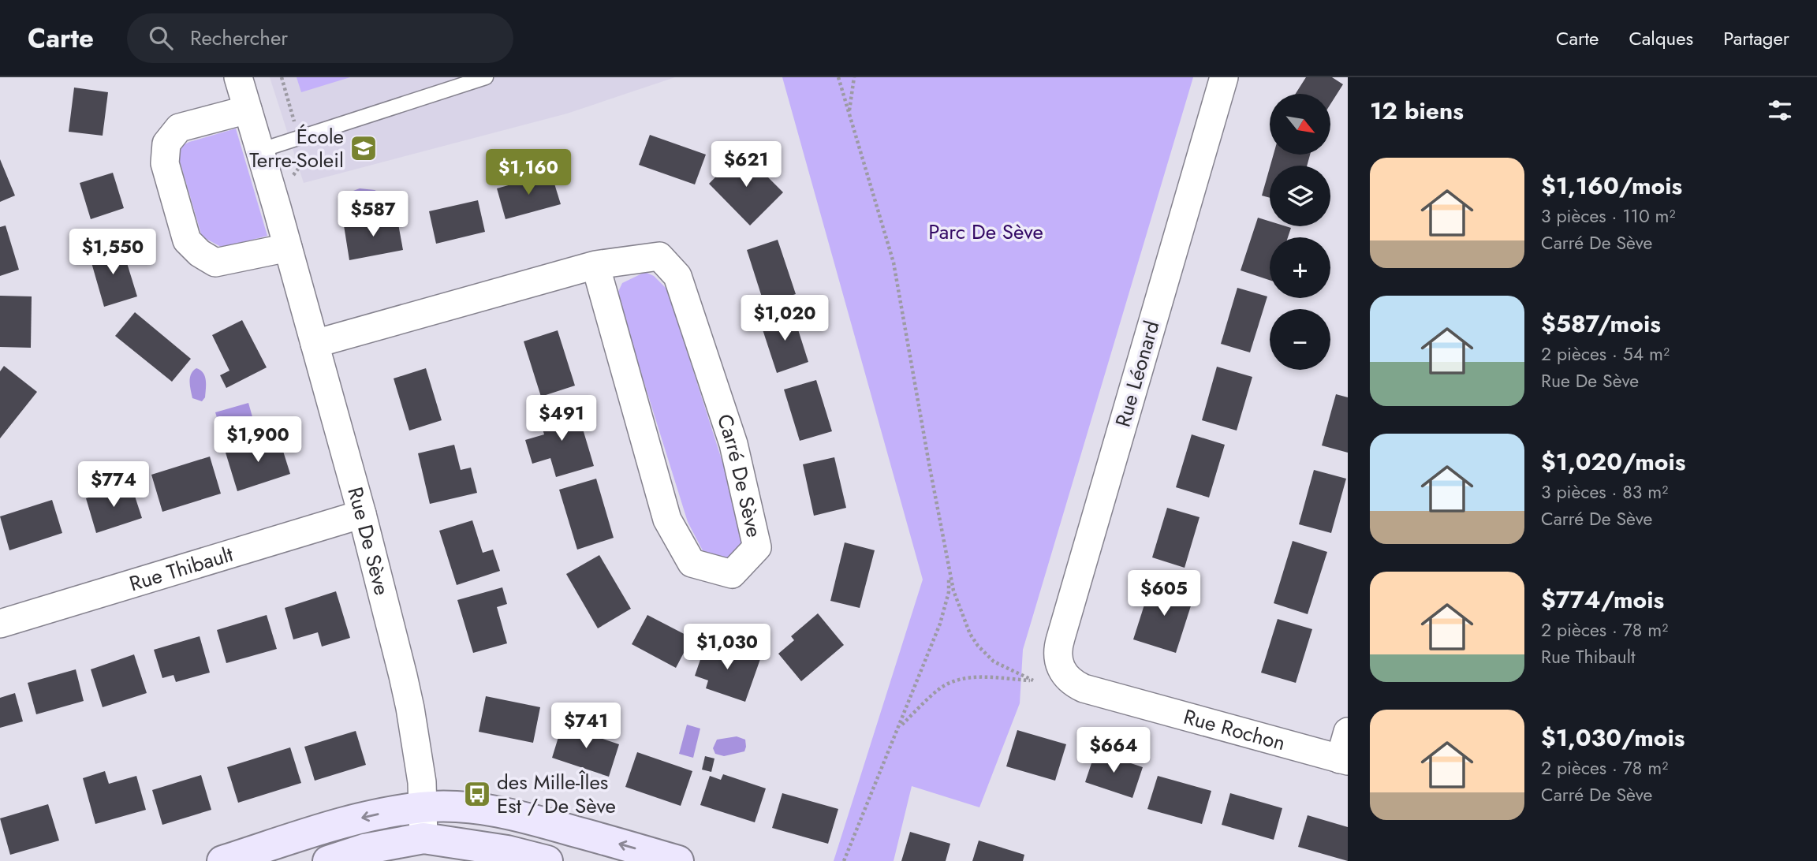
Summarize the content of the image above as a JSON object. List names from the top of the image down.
{
  "streets": {
    "street": [
      "Rue Léonard",
      "Carré De Sève",
      "Rue De Sève",
      "Rue Thibault",
      "Rue Rochon"
    ]
  },
  "crossings": [
    ["Rue Léonard", "Rue Rochon"],
    ["Carré De Sève", "Rue De Sève"],
    ["Rue De Sève", "Rue Thibault"]
  ],
  "parks": ["Parc De Sève"],
  "places": {
    "school or university": ["École Terre-Soleil"],
    "bus stop": ["des Mille-Îles Est / De Sève"]
  },
  "north": "bottom right",
  "page": {
    "header": "Carte",
    "search": "Rechercher",
    "nav": ["Carte", "Calques", "Partager"],
    "heading": "12 biens",
    "map_buttons": ["+", "−"],
    "price": [
      "$621",
      "$1,160",
      "$587",
      "$1,550",
      "$1,020",
      "$491",
      "$1,900",
      "$774",
      "$605",
      "$1,030",
      "$741",
      "$664"
    ],
    "list": [
      {
        "name": "$1,160/mois",
        "note": "3 pièces · 110 m² · Carré De Sève"
      },
      {
        "name": "$587/mois",
        "note": "2 pièces · 54 m² · Rue De Sève"
      },
      {
        "name": "$1,020/mois",
        "note": "3 pièces · 83 m² · Carré De Sève"
      },
      {
        "name": "$774/mois",
        "note": "2 pièces · 78 m² · Rue Thibault"
      },
      {
        "name": "$1,030/mois",
        "note": "2 pièces · 78 m² · Carré De Sève"
      }
    ]
  }
}
